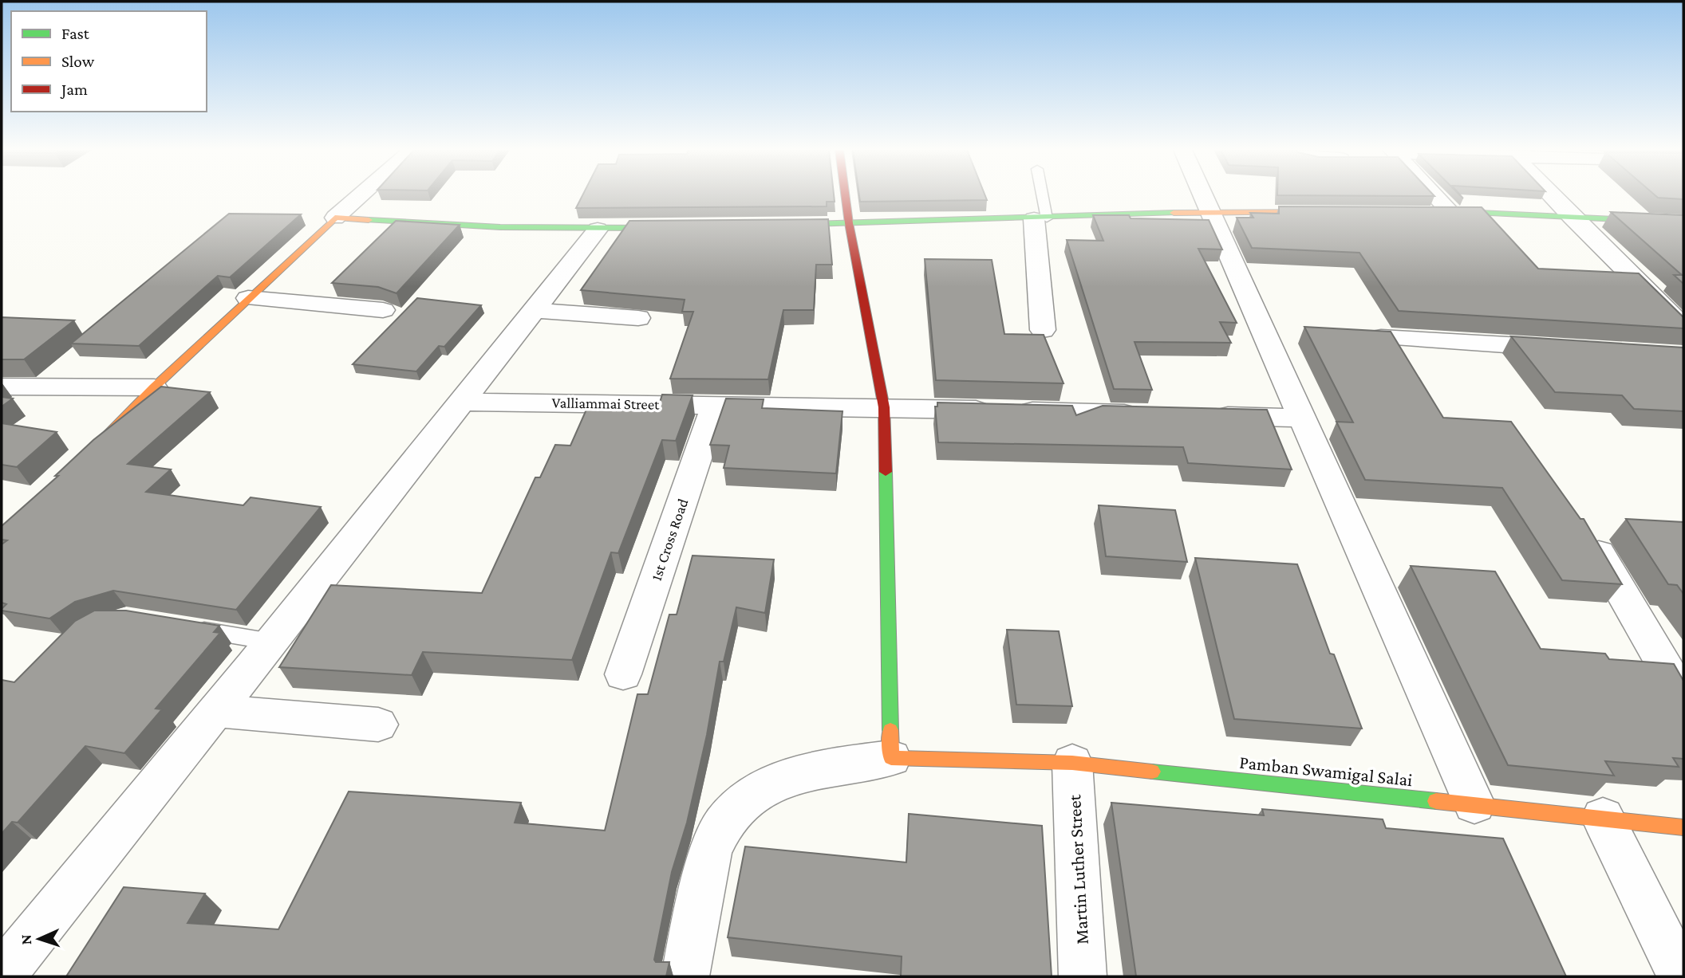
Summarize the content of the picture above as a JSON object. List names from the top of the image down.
{
  "streets": {
    "street": [
      "Valliammai Street",
      "1st Cross Road",
      "Pamban Swamigal Salai",
      "Martin Luther Street"
    ]
  },
  "crossings": [
    ["Valliammai Street", "1st Cross Road"],
    ["Pamban Swamigal Salai", "Martin Luther Street"]
  ],
  "legend": ["Fast", "Slow", "Jam"],
  "north": "left"
}
